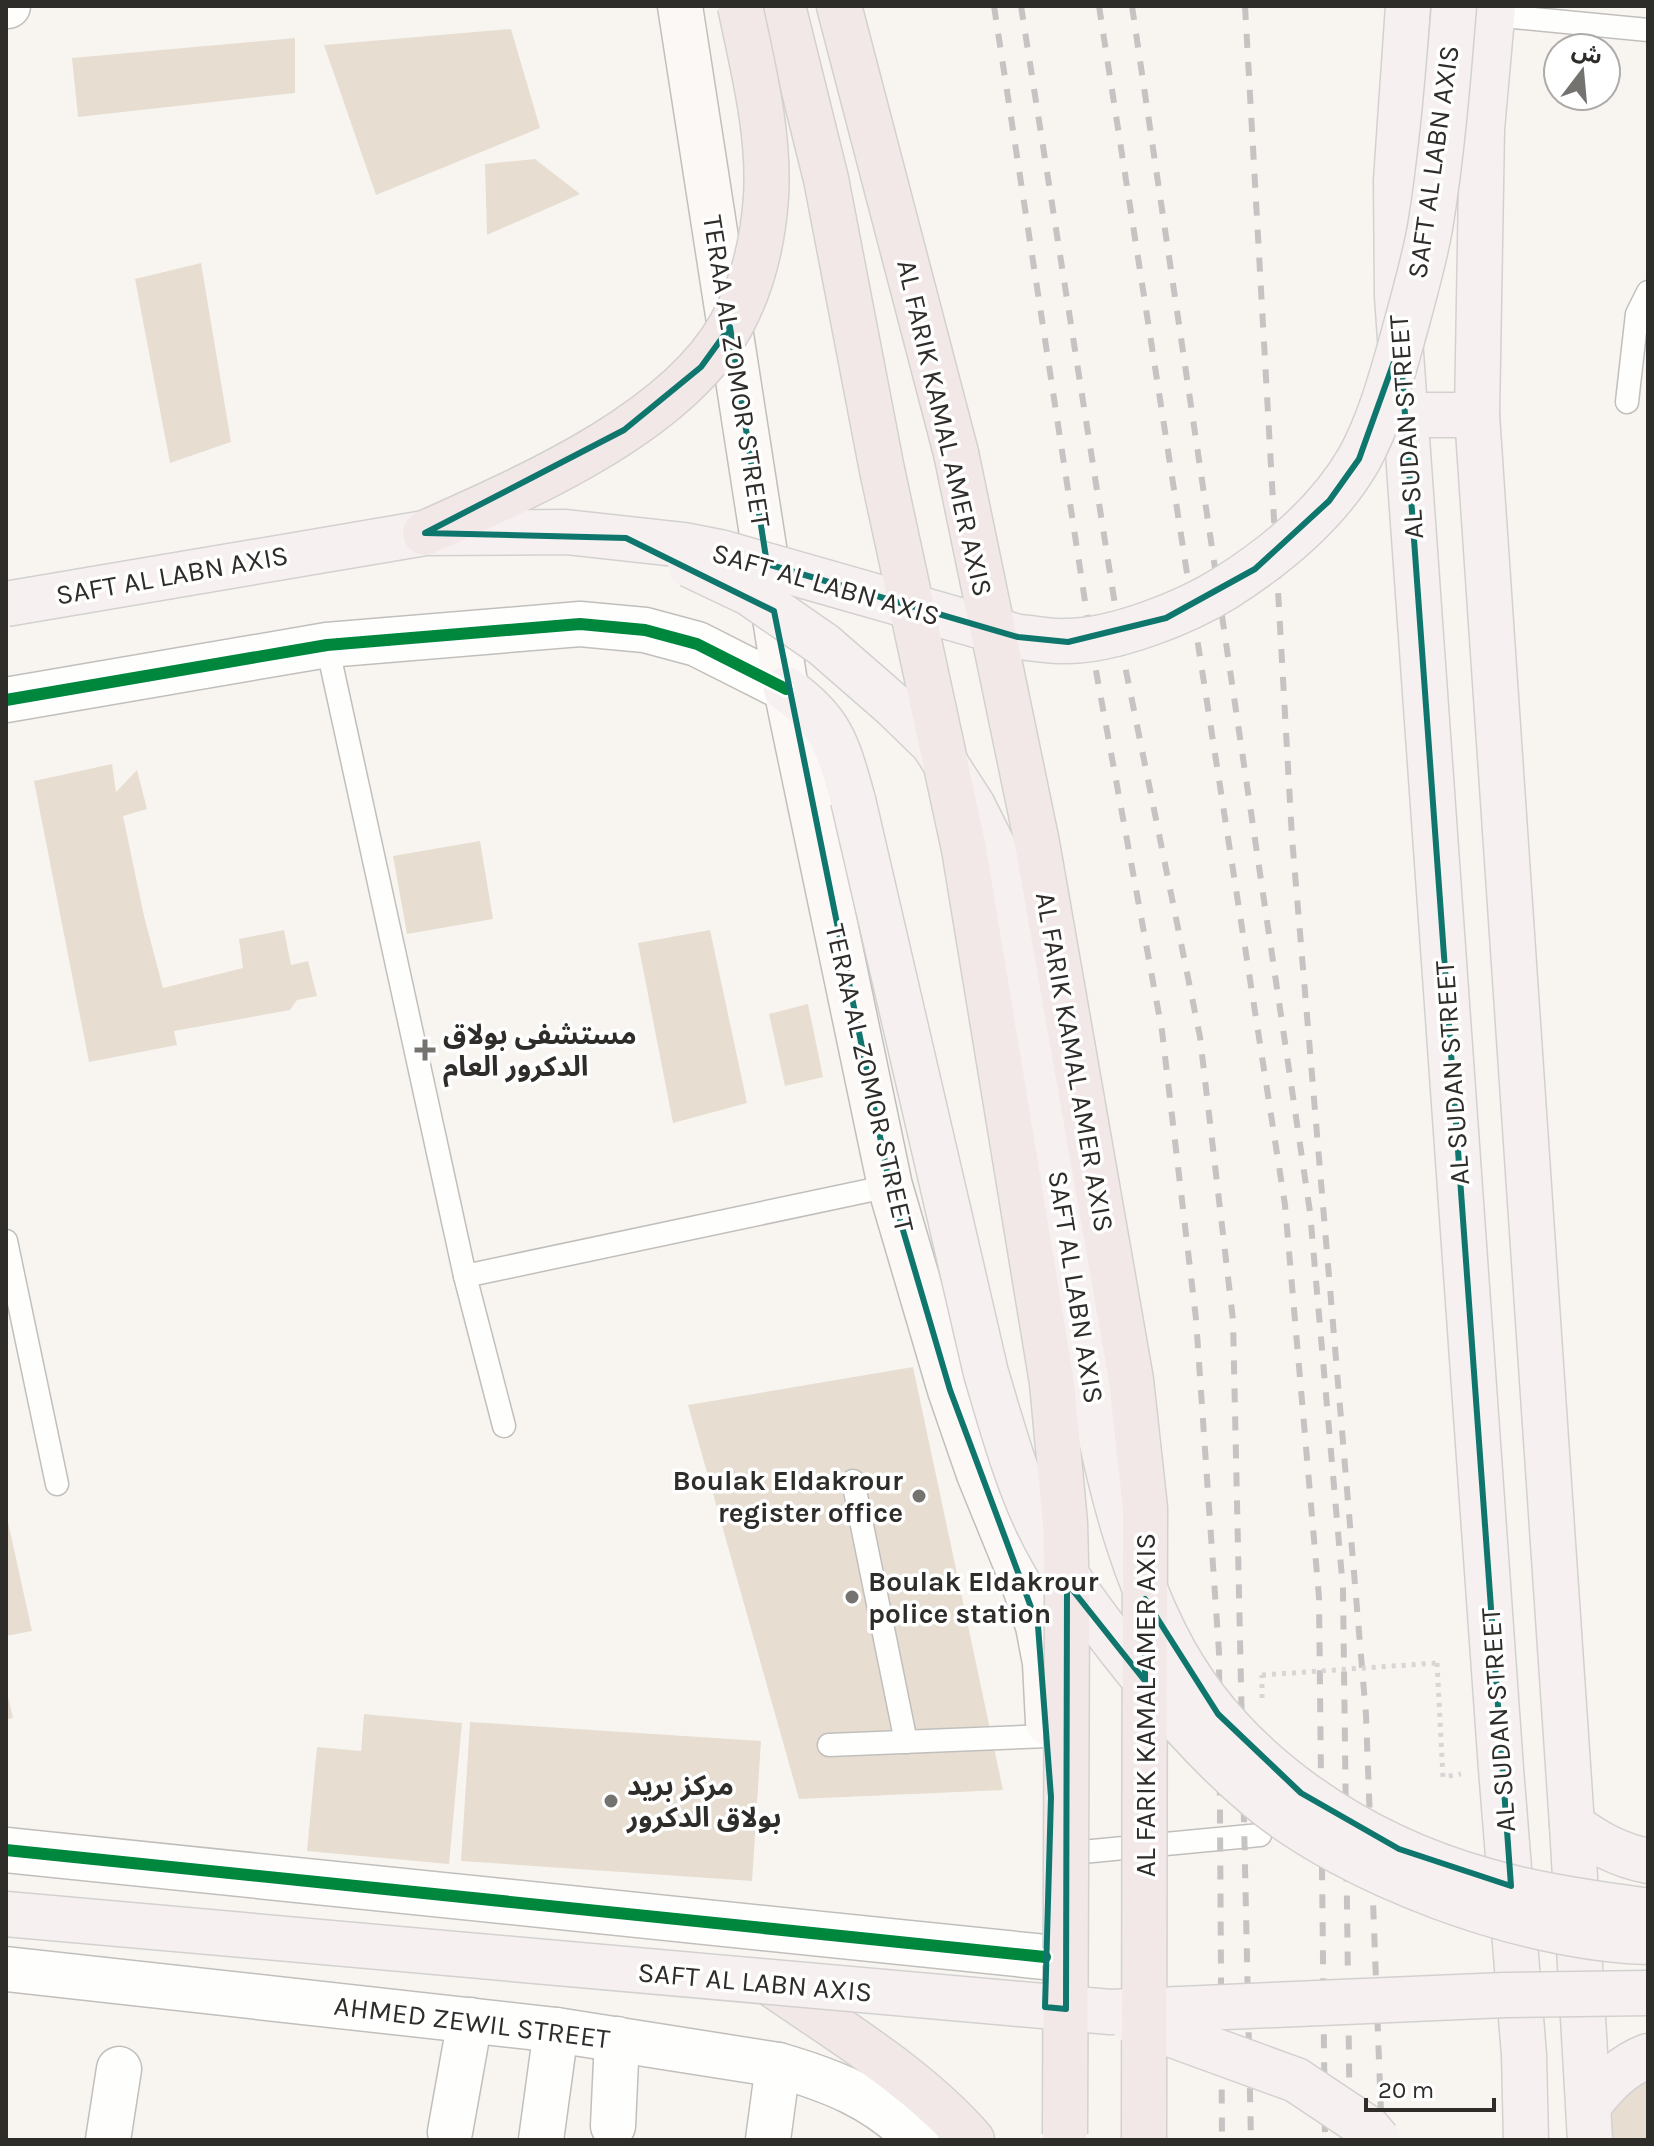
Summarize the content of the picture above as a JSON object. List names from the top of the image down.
{
  "streets": {
    "highway": ["AL FARIK KAMAL AMER AXIS"],
    "main road": ["SAFT AL LABN AXIS", "TERAA AL ZOMOR STREET", "AL SUDAN STREET"],
    "street": ["AHMED ZEWIL STREET"]
  },
  "places": {
    "health": ["مستشفى بولاق الدكرور العام"],
    "other": ["Boulak Eldakrour register office", "Boulak Eldakrour police station", "مركز بريد بولاق الدكرور"]
  },
  "scale_bar": "20 m",
  "north": "top"
}
